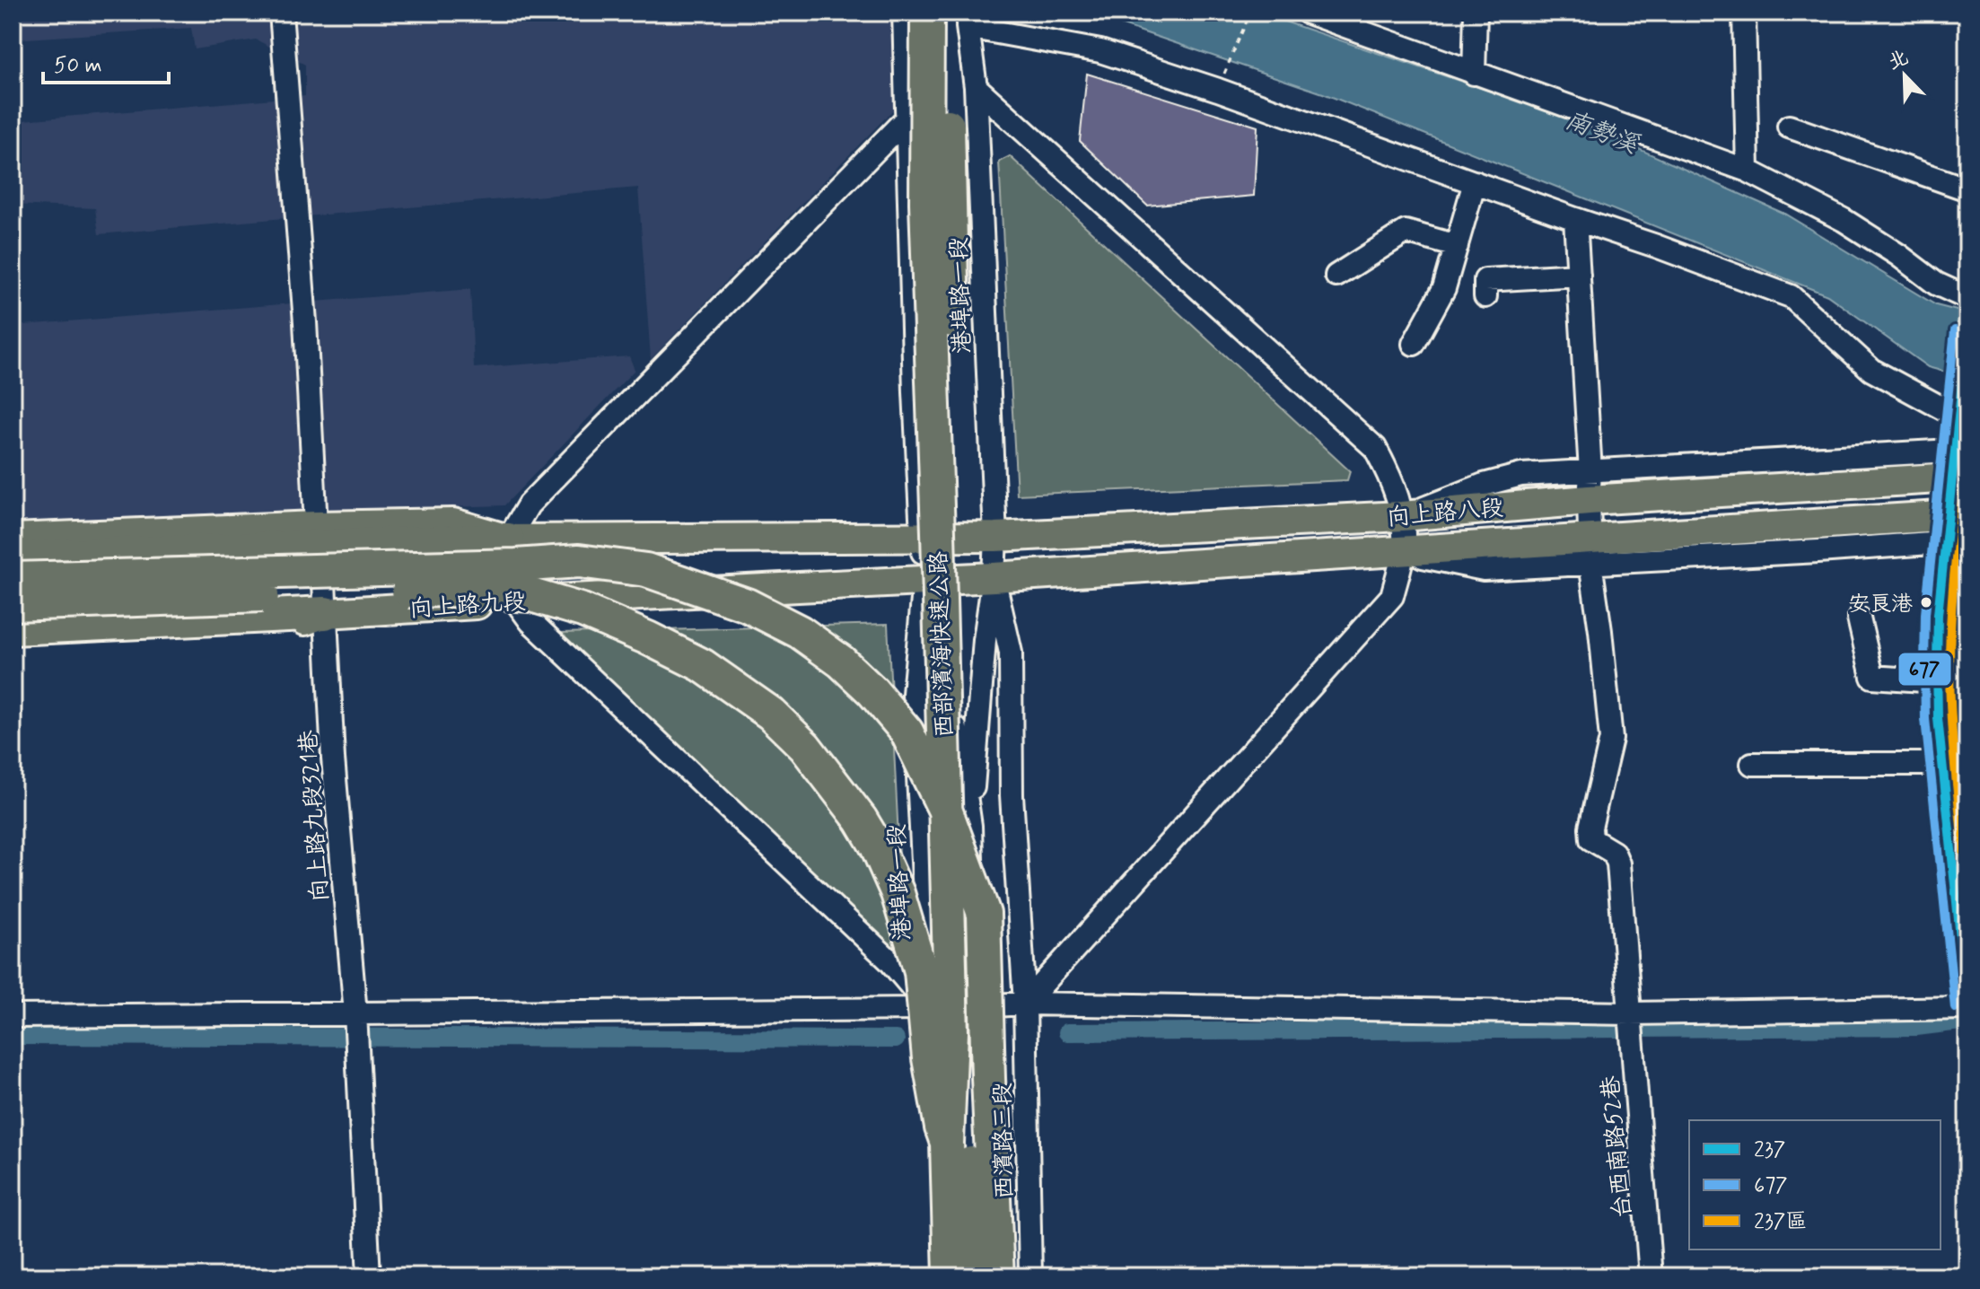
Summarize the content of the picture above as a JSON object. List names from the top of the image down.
{
  "streets": {
    "highway": ["西部濱海快速公路"],
    "main road": ["向上路八段", "向上路九段"],
    "street": [
      "港埠路一段",
      "向上路九段321巷",
      "西濱路三段",
      "台西南路52巷"
    ]
  },
  "crossings": [
    ["港埠路一段", "向上路八段"],
    ["港埠路一段", "向上路九段"],
    ["港埠路一段", "西部濱海快速公路"],
    ["港埠路一段", "西濱路三段"],
    ["向上路八段", "向上路九段"],
    ["向上路八段", "台西南路52巷"],
    ["向上路九段", "向上路九段321巷"]
  ],
  "water": ["南勢溪"],
  "places": ["安良港"],
  "lines": ["transit line 677", "transit line 237", "transit line 237區"],
  "legend": ["237", "677", "237區"],
  "scale_bar": "50 m",
  "north": "top left"
}
